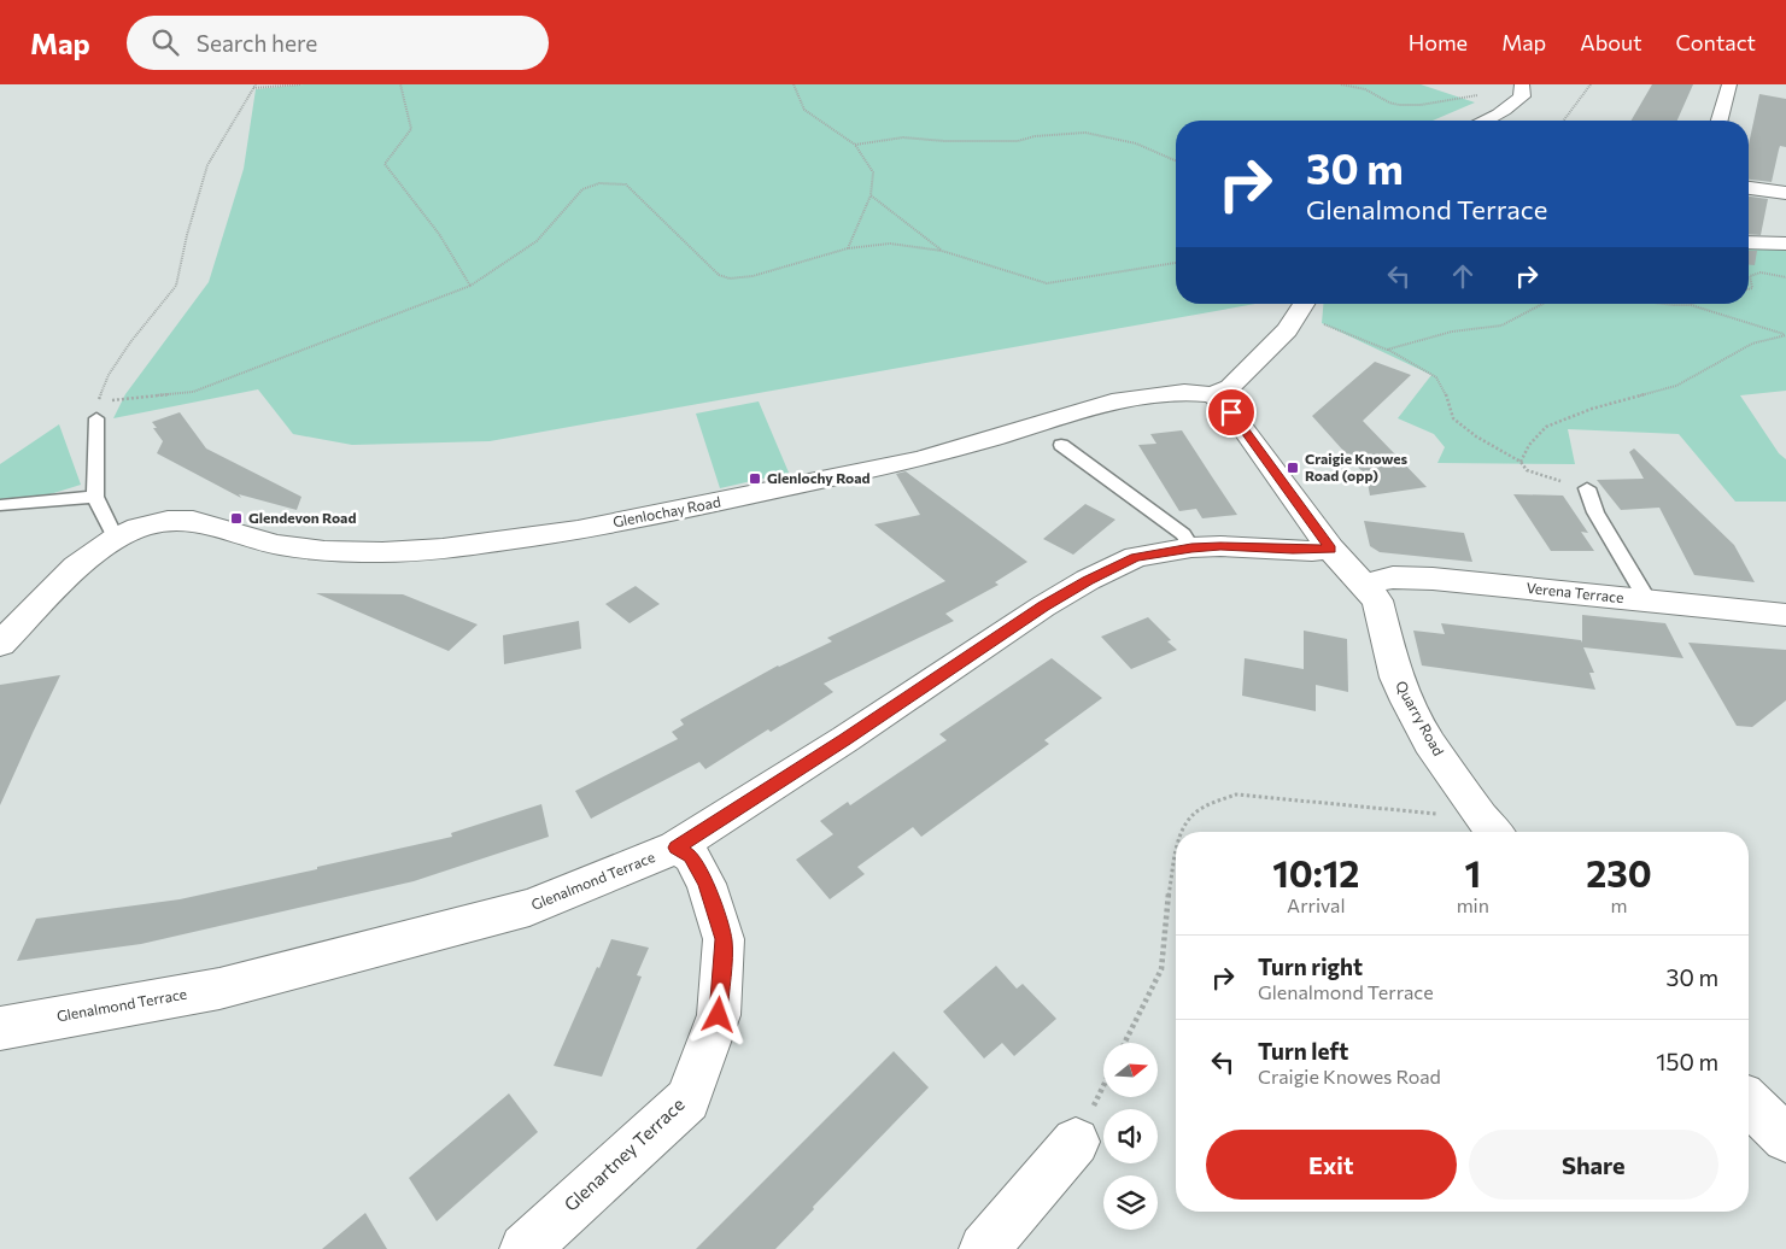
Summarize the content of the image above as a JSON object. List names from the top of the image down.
{
  "streets": {
    "street": [
      "Glenlochay Road",
      "Verena Terrace",
      "Quarry Road",
      "Glenalmond Terrace",
      "Glenartney Terrace"
    ]
  },
  "crossings": [
    ["Glenlochay Road", "Quarry Road"],
    ["Verena Terrace", "Quarry Road"],
    ["Quarry Road", "Glenalmond Terrace"],
    ["Glenalmond Terrace", "Glenartney Terrace"]
  ],
  "places": {
    "transit": ["Craigie Knowes Road (opp)", "Glenlochy Road", "Glendevon Road"]
  },
  "north": "right",
  "page": {
    "header": "Map",
    "search": "Search here",
    "nav": [
      "Home",
      "Map",
      "About",
      "Contact"
    ],
    "turn": ["30 m", "Glenalmond Terrace"],
    "eta": [
      "10:12",
      "Arrival",
      "1",
      "min",
      "230",
      "m"
    ],
    "list": [
      {
        "name": "Turn right",
        "note": "Glenalmond Terrace",
        "value": "30 m"
      },
      {
        "name": "Turn left",
        "note": "Craigie Knowes Road",
        "value": "150 m"
      }
    ],
    "buttons": ["Exit", "Share"]
  }
}
